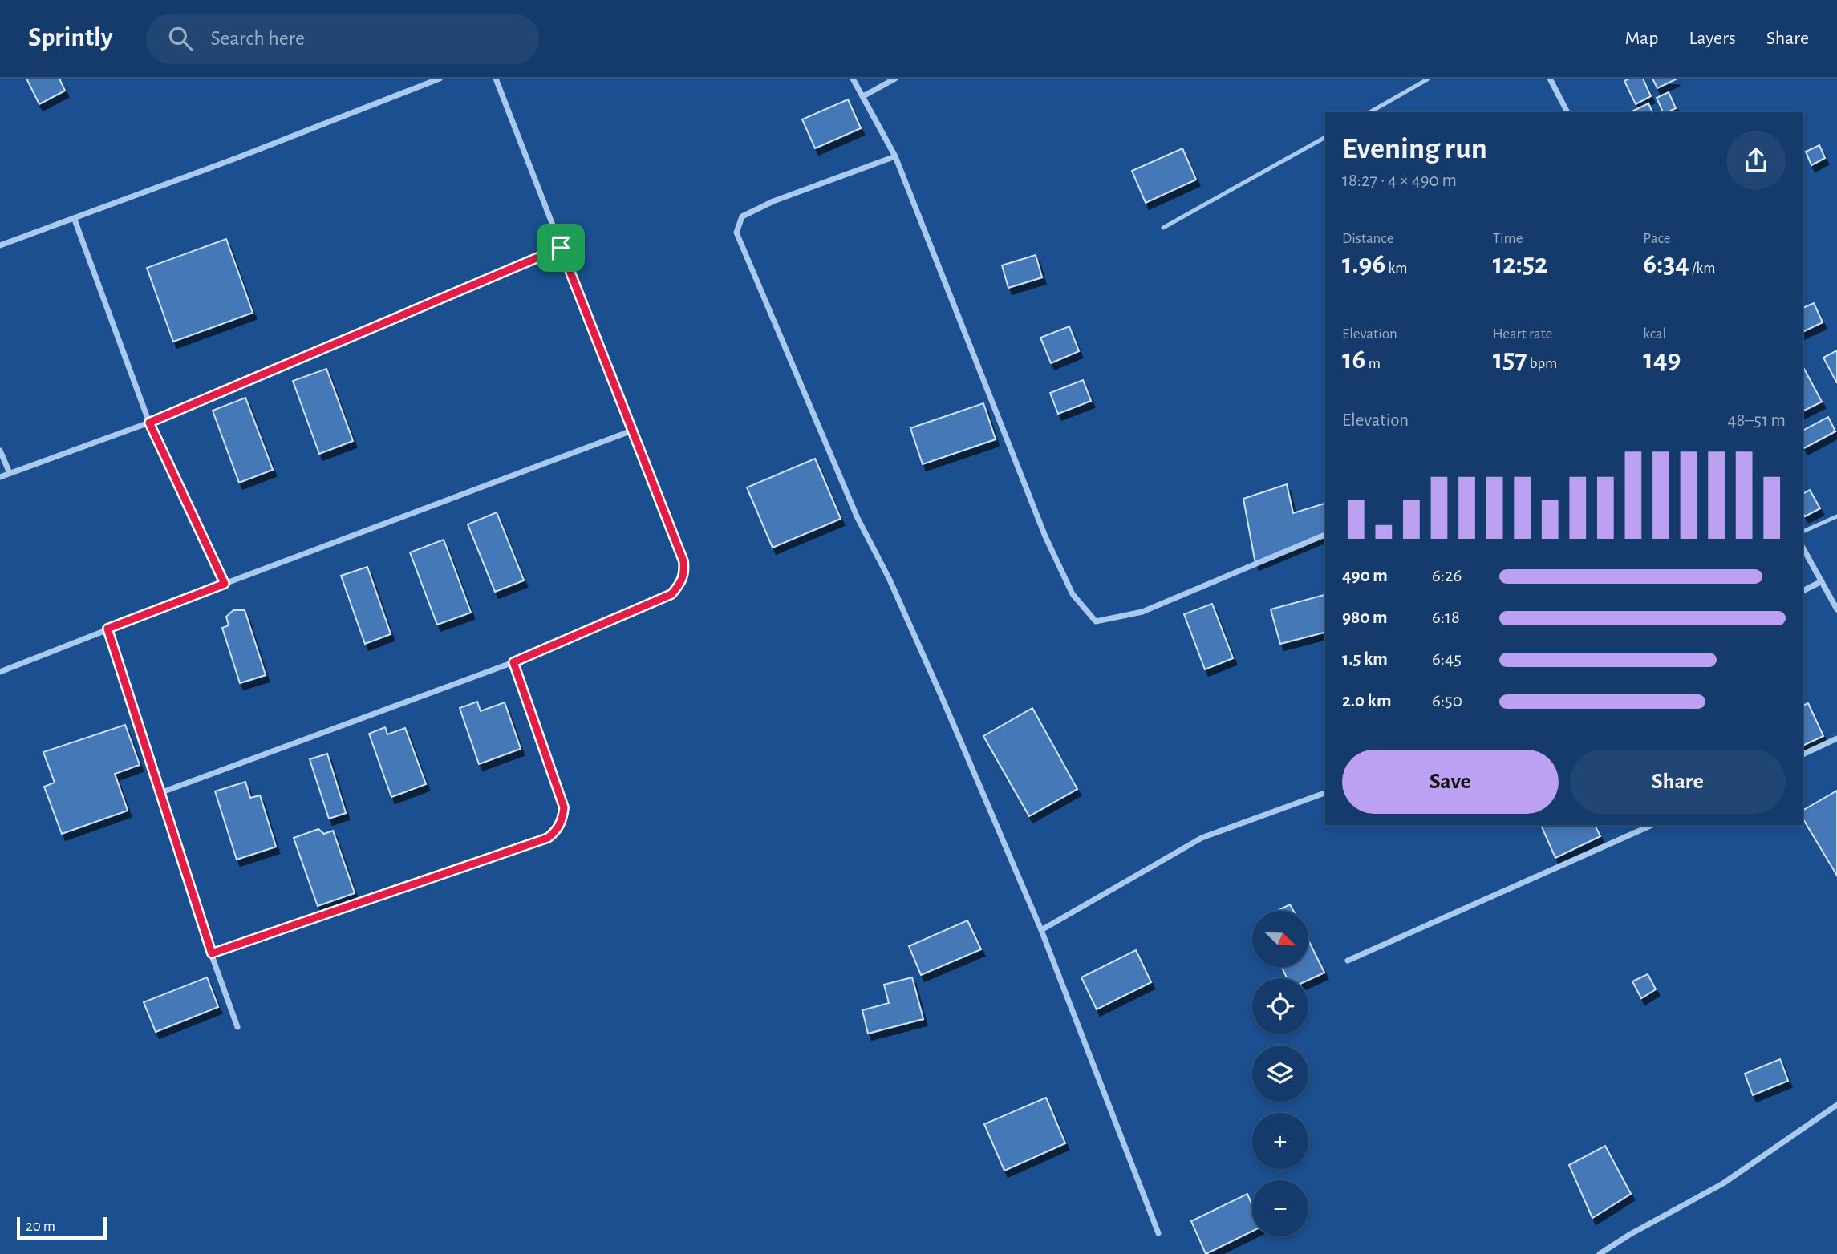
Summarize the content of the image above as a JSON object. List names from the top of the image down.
{
  "scale_bar": "20 m",
  "north": "bottom right",
  "page": {
    "header": "Sprintly",
    "search": "Search here",
    "nav": ["Map", "Layers", "Share"],
    "heading": ["Evening run", "18:27 · 4 × 490 m"],
    "stats": [
      ["Distance", "1.96 km"],
      ["Time", "12:52"],
      ["Pace", "6:34 /km"],
      ["Elevation", "16 m"],
      ["Heart rate", "157 bpm"],
      ["kcal", "149"]
    ],
    "chart": ["Elevation", "48–51 m"],
    "list": [
      {
        "name": "490 m",
        "note": "6:26"
      },
      {
        "name": "980 m",
        "note": "6:18"
      },
      {
        "name": "1.5 km",
        "note": "6:45"
      },
      {
        "name": "2.0 km",
        "note": "6:50"
      }
    ],
    "buttons": ["Save", "Share"],
    "map_buttons": ["+", "−"],
    "scale": "20 m"
  }
}
